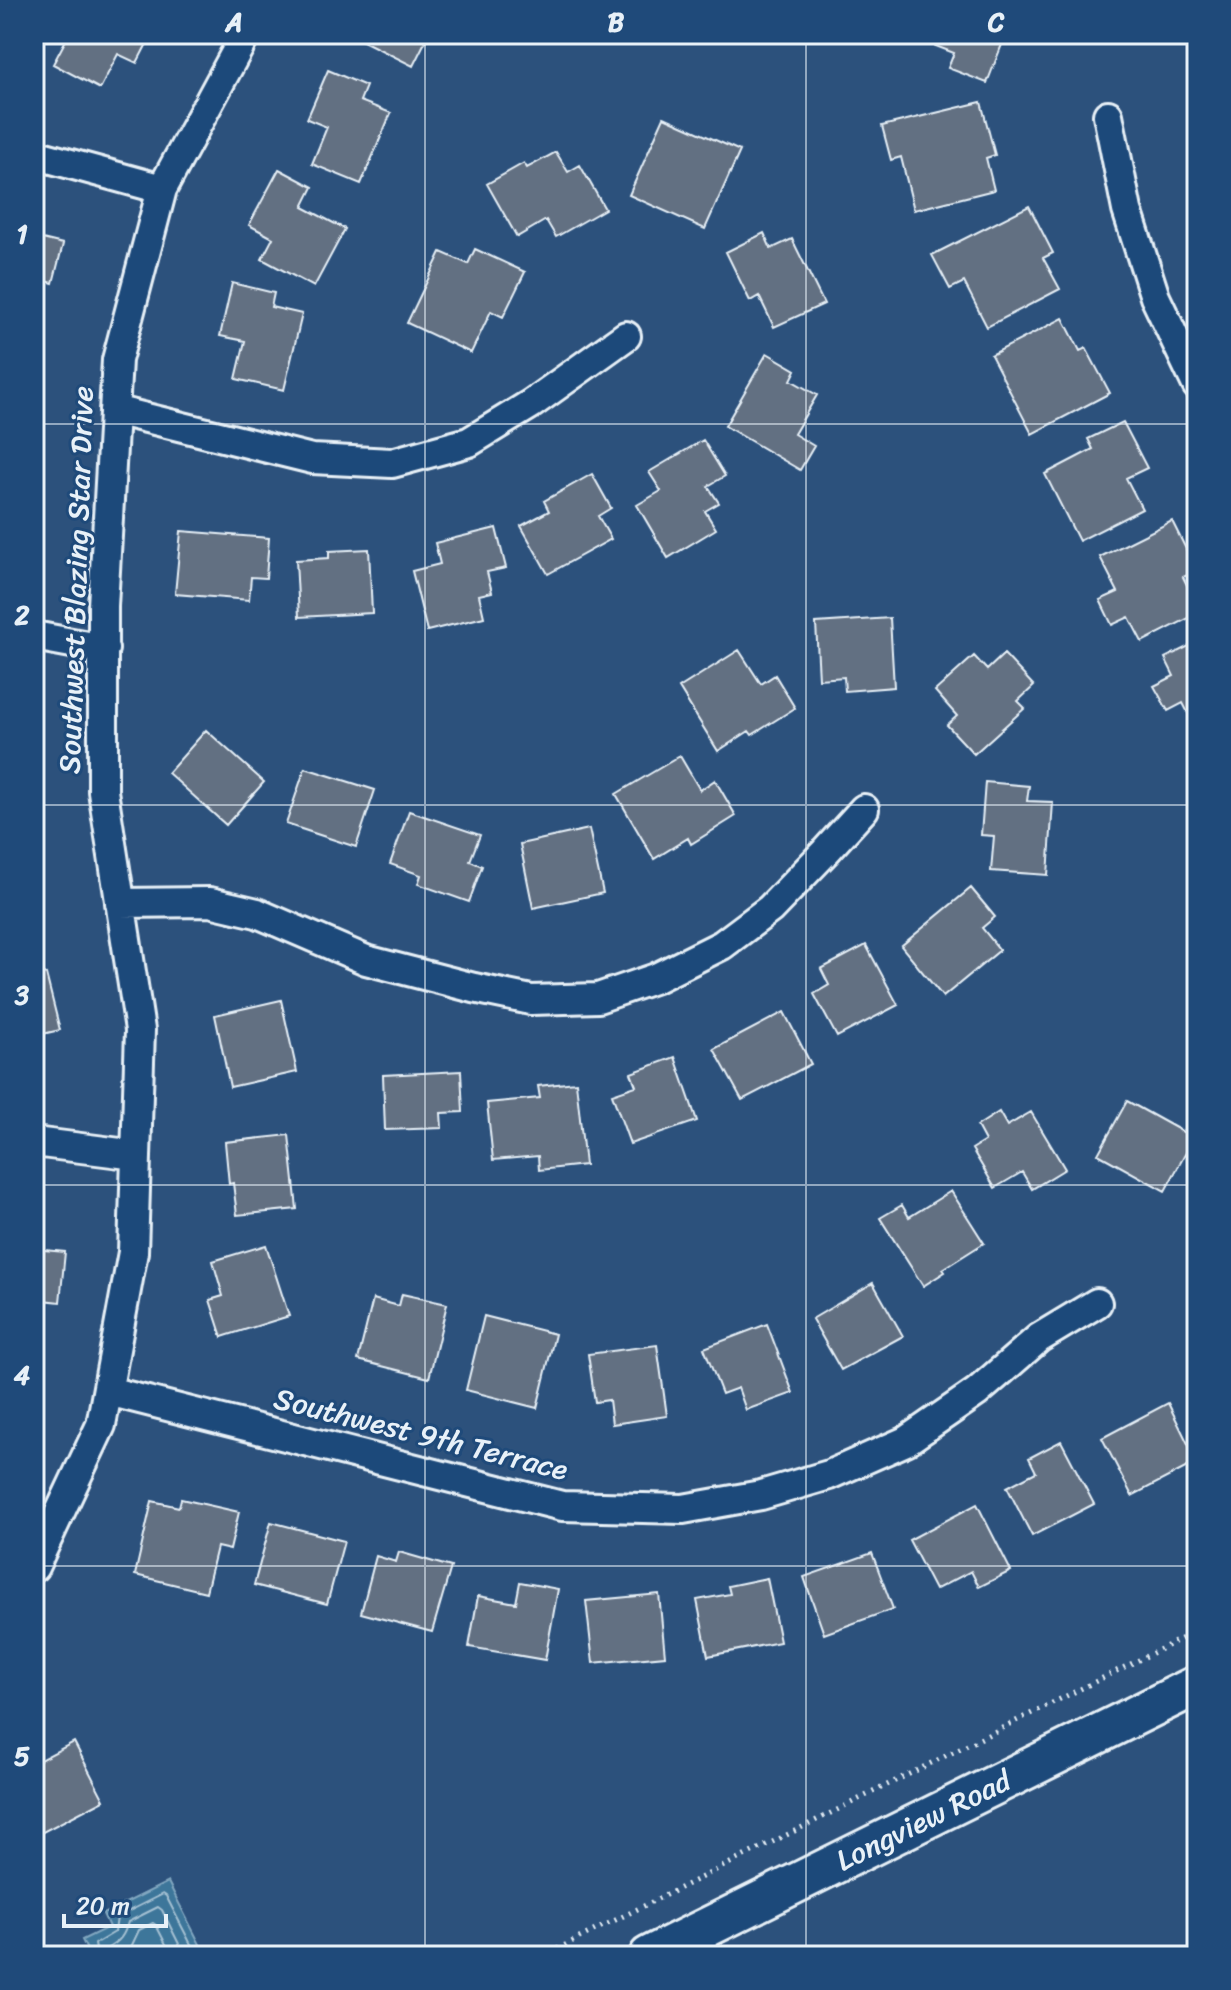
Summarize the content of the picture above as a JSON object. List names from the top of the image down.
{
  "streets": {
    "street": ["Southwest Blazing Star Drive", "Southwest 9th Terrace", "Longview Road"]
  },
  "crossings": [
    ["Southwest Blazing Star Drive", "Southwest 9th Terrace"]
  ],
  "scale_bar": "20 m",
  "grid": {
    "columns": ["A", "B", "C"],
    "rows": [
      "1",
      "2",
      "3",
      "4",
      "5"
    ]
  }
}
